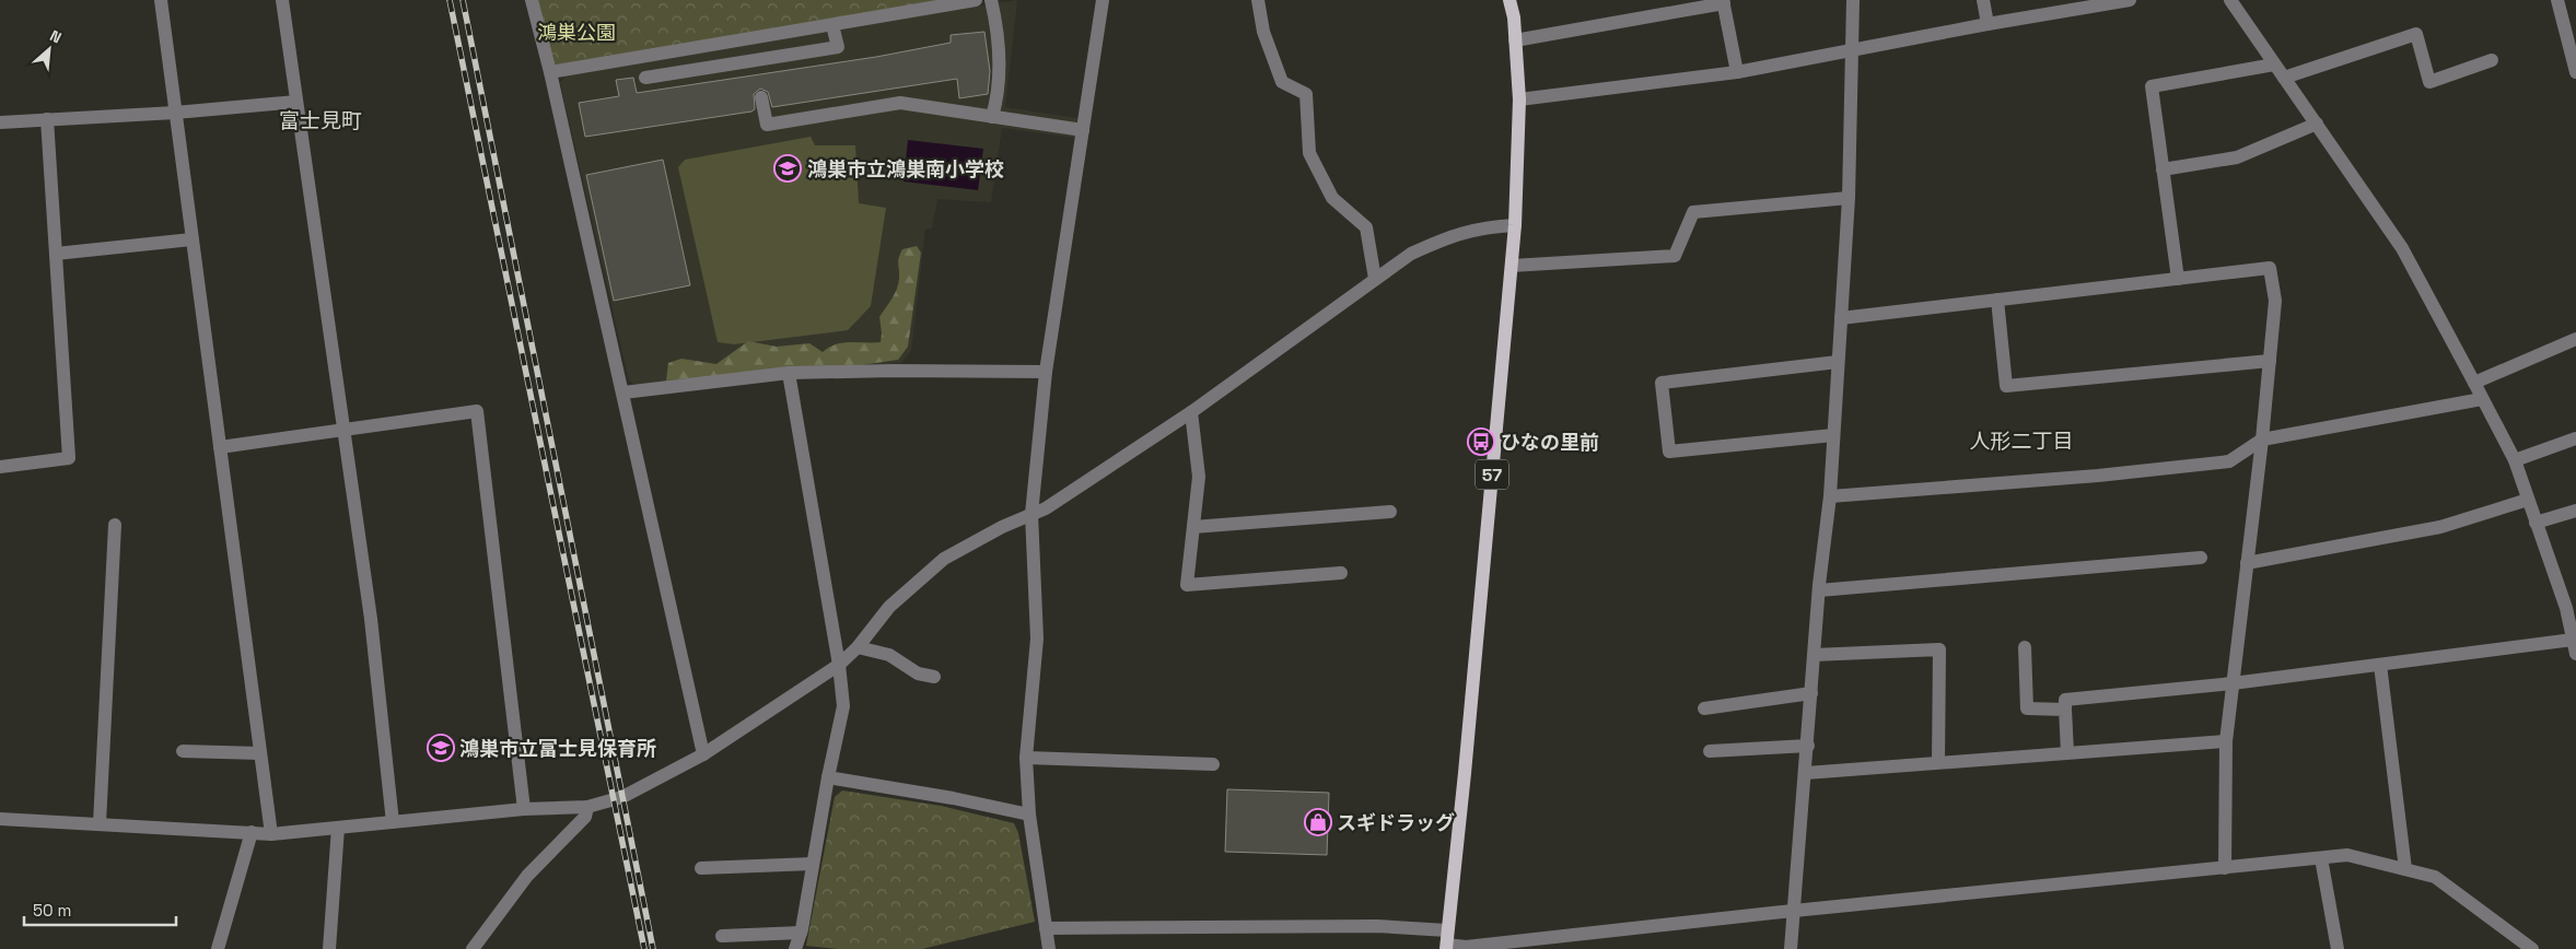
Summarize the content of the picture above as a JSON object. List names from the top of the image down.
{
  "streets": {
    "main road": ["57"]
  },
  "districts": ["富士見町", "人形二丁目"],
  "parks": ["鴻巣公園"],
  "places": {
    "school or university": ["鴻巣市立鴻巣南小学校", "鴻巣市立富士見保育所"],
    "bus stop": ["ひなの里前"],
    "shop": ["スギドラッグ"]
  },
  "scale_bar": "50 m",
  "north": "top right"
}
